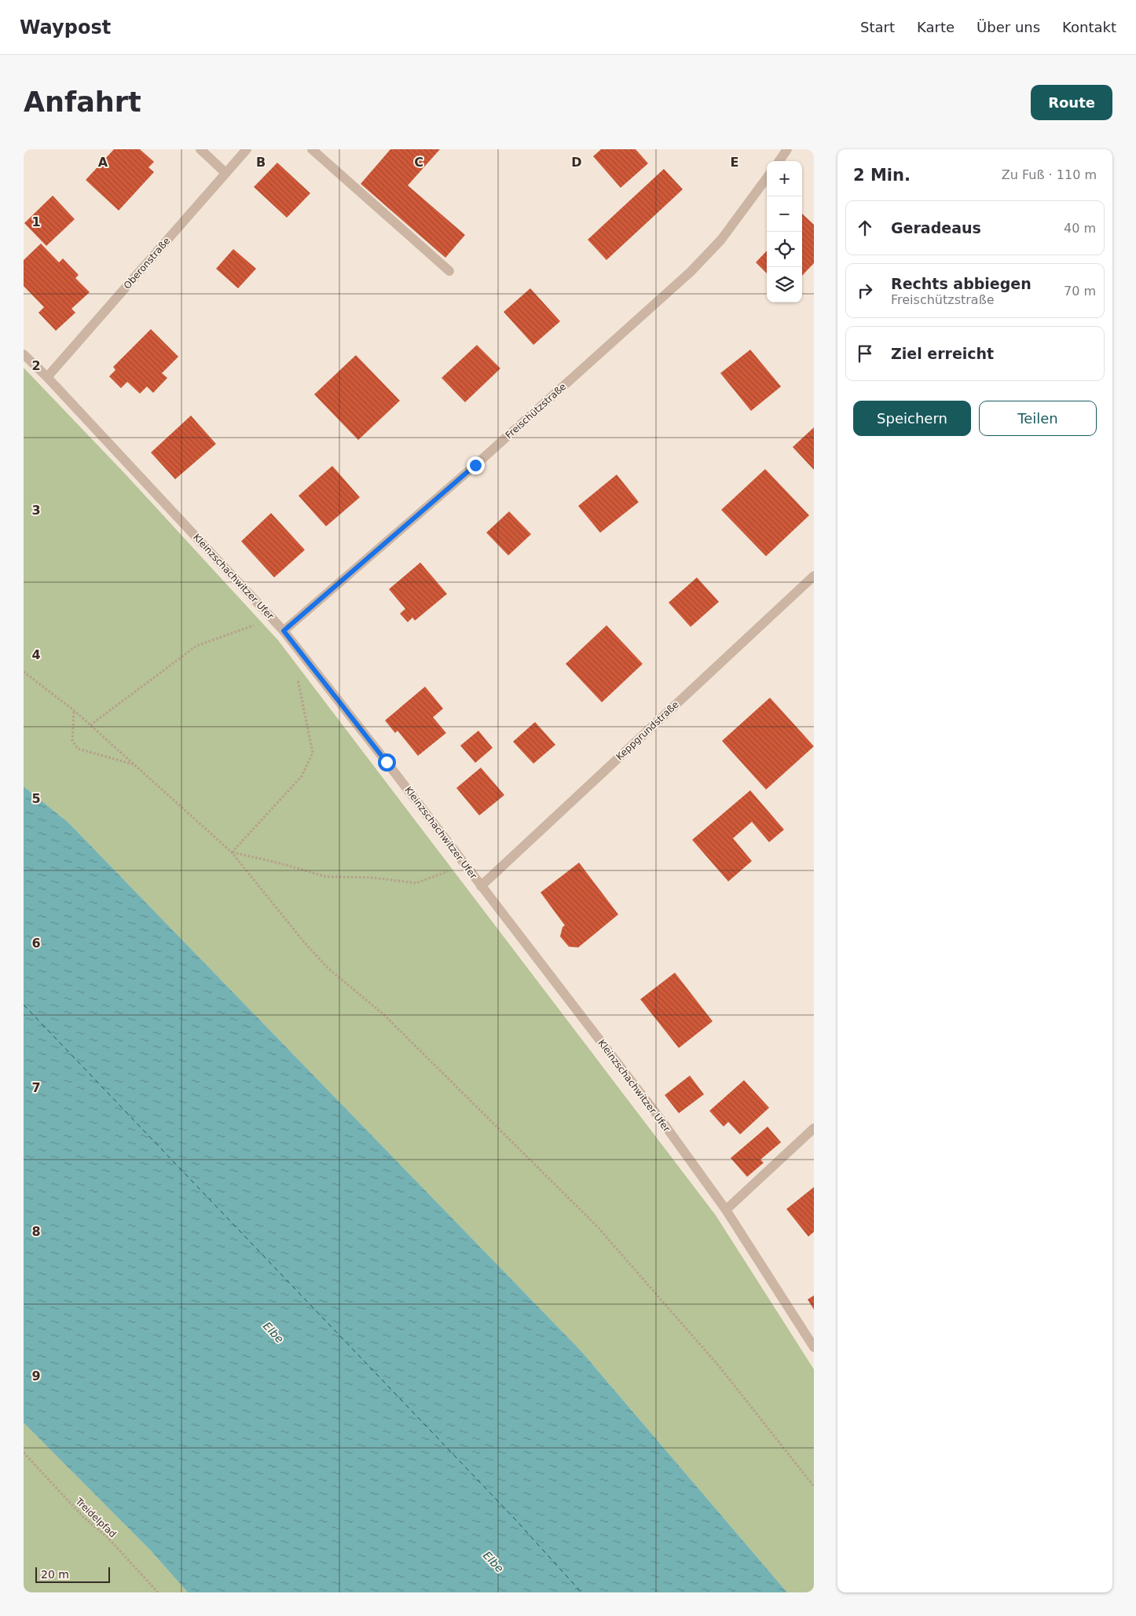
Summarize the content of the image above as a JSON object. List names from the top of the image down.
{
  "streets": {
    "street": [
      "Oberonstraße",
      "Freischützstraße",
      "Kleinzschachwitzer Ufer",
      "Keppgrundstraße"
    ],
    "path": ["Treidelpfad"]
  },
  "crossings": [
    ["Oberonstraße", "Kleinzschachwitzer Ufer"],
    ["Freischützstraße", "Kleinzschachwitzer Ufer"],
    ["Kleinzschachwitzer Ufer", "Keppgrundstraße"]
  ],
  "water": ["Elbe"],
  "scale_bar": "20 m",
  "page": {
    "header": "Waypost",
    "nav": [
      "Start",
      "Karte",
      "Über uns",
      "Kontakt"
    ],
    "buttons": [
      "Route",
      ["Speichern", "Teilen"]
    ],
    "title": "Anfahrt",
    "heading": ["2 Min.", "Zu Fuß · 110 m"],
    "map_buttons": ["+", "−"],
    "list": [
      ["Geradeaus", "40 m"],
      ["Rechts abbiegen", "Freischützstraße", "70 m"],
      "Ziel erreicht"
    ],
    "scale": "20 m"
  },
  "grid": {
    "columns": [
      "A",
      "B",
      "C",
      "D",
      "E"
    ],
    "rows": [
      "1",
      "2",
      "3",
      "4",
      "5",
      "6",
      "7",
      "8",
      "9"
    ]
  }
}
